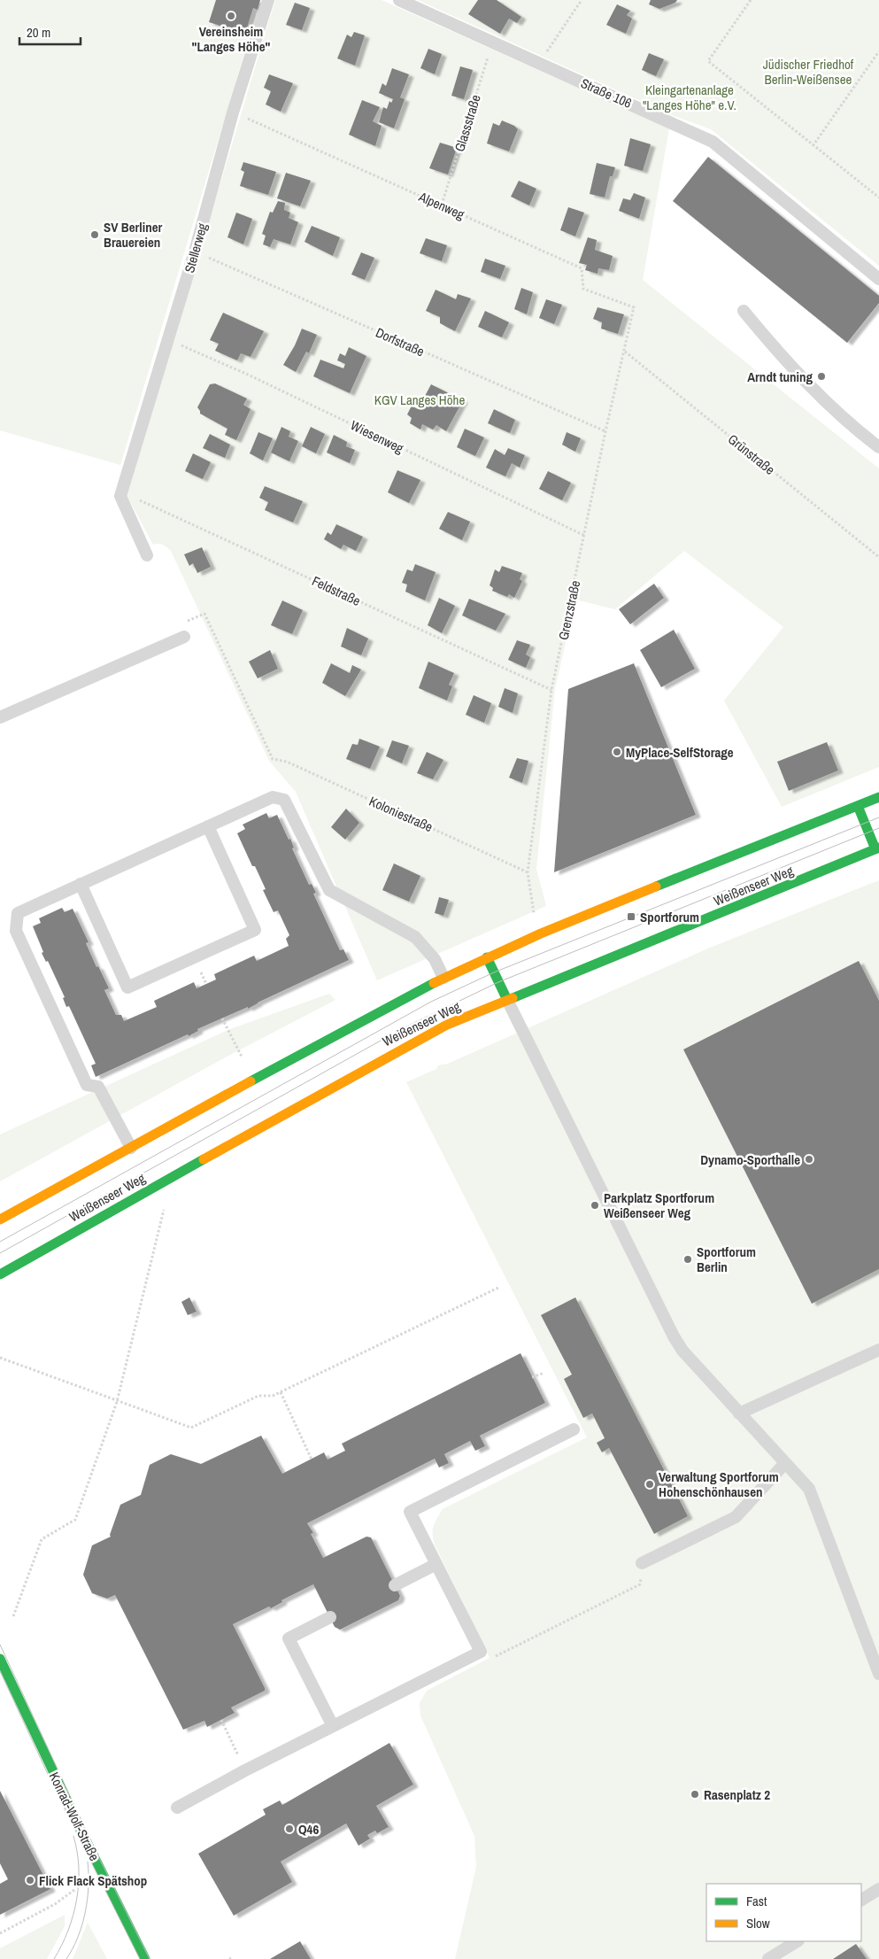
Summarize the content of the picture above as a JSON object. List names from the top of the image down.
{
  "streets": {
    "main road": ["Weißenseer Weg", "Konrad-Wolf-Straße"],
    "lane": ["Straße 106", "Stellerweg"],
    "path": [
      "Glassstraße",
      "Alpenweg",
      "Dorfstraße",
      "Wiesenweg",
      "Grünstraße",
      "Feldstraße",
      "Grenzstraße",
      "Koloniestraße"
    ]
  },
  "crossings": [
    ["Straße 106", "Glassstraße"],
    ["Glassstraße", "Alpenweg"],
    ["Alpenweg", "Stellerweg"],
    ["Alpenweg", "Grenzstraße"],
    ["Stellerweg", "Dorfstraße"],
    ["Stellerweg", "Wiesenweg"],
    ["Stellerweg", "Feldstraße"],
    ["Dorfstraße", "Grenzstraße"],
    ["Wiesenweg", "Grenzstraße"],
    ["Grünstraße", "Grenzstraße"],
    ["Feldstraße", "Grenzstraße"],
    ["Grenzstraße", "Koloniestraße"]
  ],
  "parks": ["Jüdischer Friedhof Berlin-Weißensee", "Kleingartenanlage \"Langes Höhe\" e.V.", "KGV Langes Höhe"],
  "places": {
    "other": [
      "Vereinsheim \"Langes Höhe\"",
      "SV Berliner Brauereien",
      "Arndt tuning",
      "MyPlace-SelfStorage",
      "Dynamo-Sporthalle",
      "Parkplatz Sportforum Weißenseer Weg",
      "Sportforum Berlin",
      "Verwaltung Sportforum Hohenschönhausen",
      "Rasenplatz 2",
      "Q46",
      "Flick Flack Spätshop"
    ],
    "transit": ["Sportforum"]
  },
  "legend": ["Fast", "Slow"],
  "scale_bar": "20 m"
}
